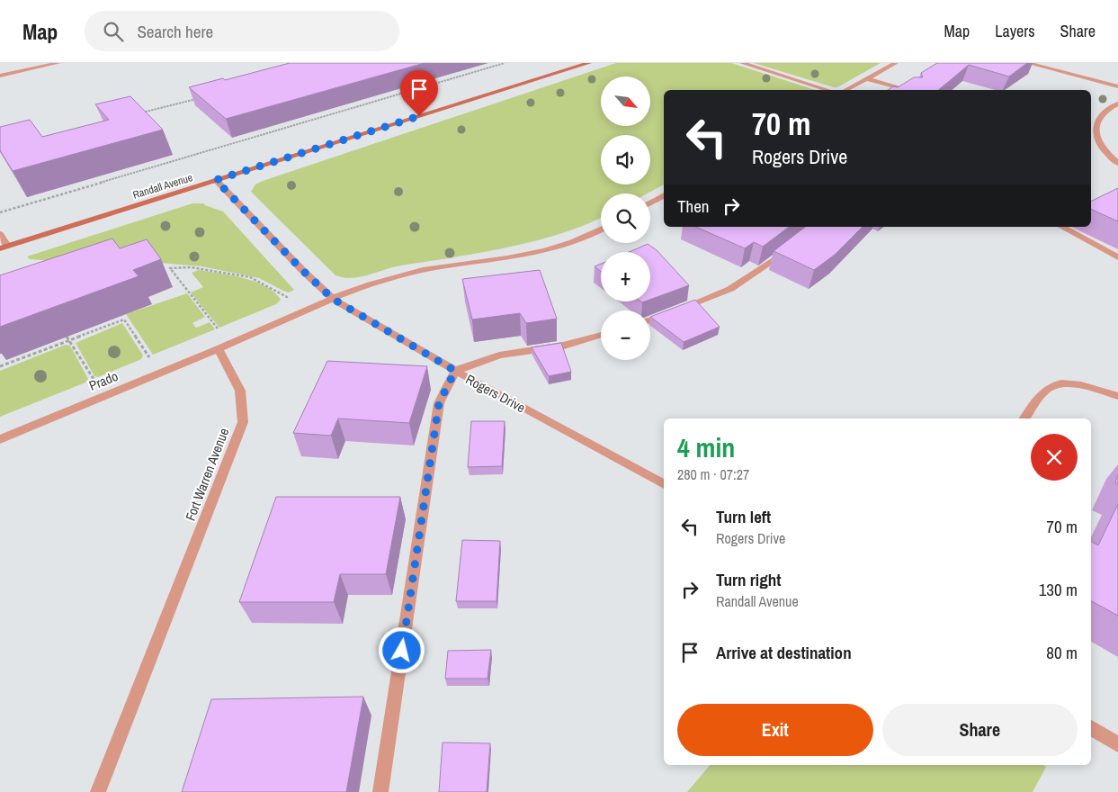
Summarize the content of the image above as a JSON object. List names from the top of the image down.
{
  "streets": {
    "street": [
      "Randall Avenue",
      "Prado",
      "Rogers Drive",
      "Fort Warren Avenue"
    ]
  },
  "crossings": [
    ["Randall Avenue", "Rogers Drive"],
    ["Prado", "Fort Warren Avenue"]
  ],
  "north": "bottom right",
  "page": {
    "header": "Map",
    "search": "Search here",
    "nav": ["Map", "Layers", "Share"],
    "map_buttons": ["+", "−"],
    "turn": ["70 m", "Rogers Drive"],
    "then": "Then",
    "heading": ["4 min", "280 m · 07:27"],
    "list": [
      {
        "name": "Turn left",
        "note": "Rogers Drive",
        "value": "70 m"
      },
      {
        "name": "Turn right",
        "note": "Randall Avenue",
        "value": "130 m"
      },
      {
        "name": "Arrive at destination",
        "value": "80 m"
      }
    ],
    "buttons": ["Exit", "Share"]
  }
}
